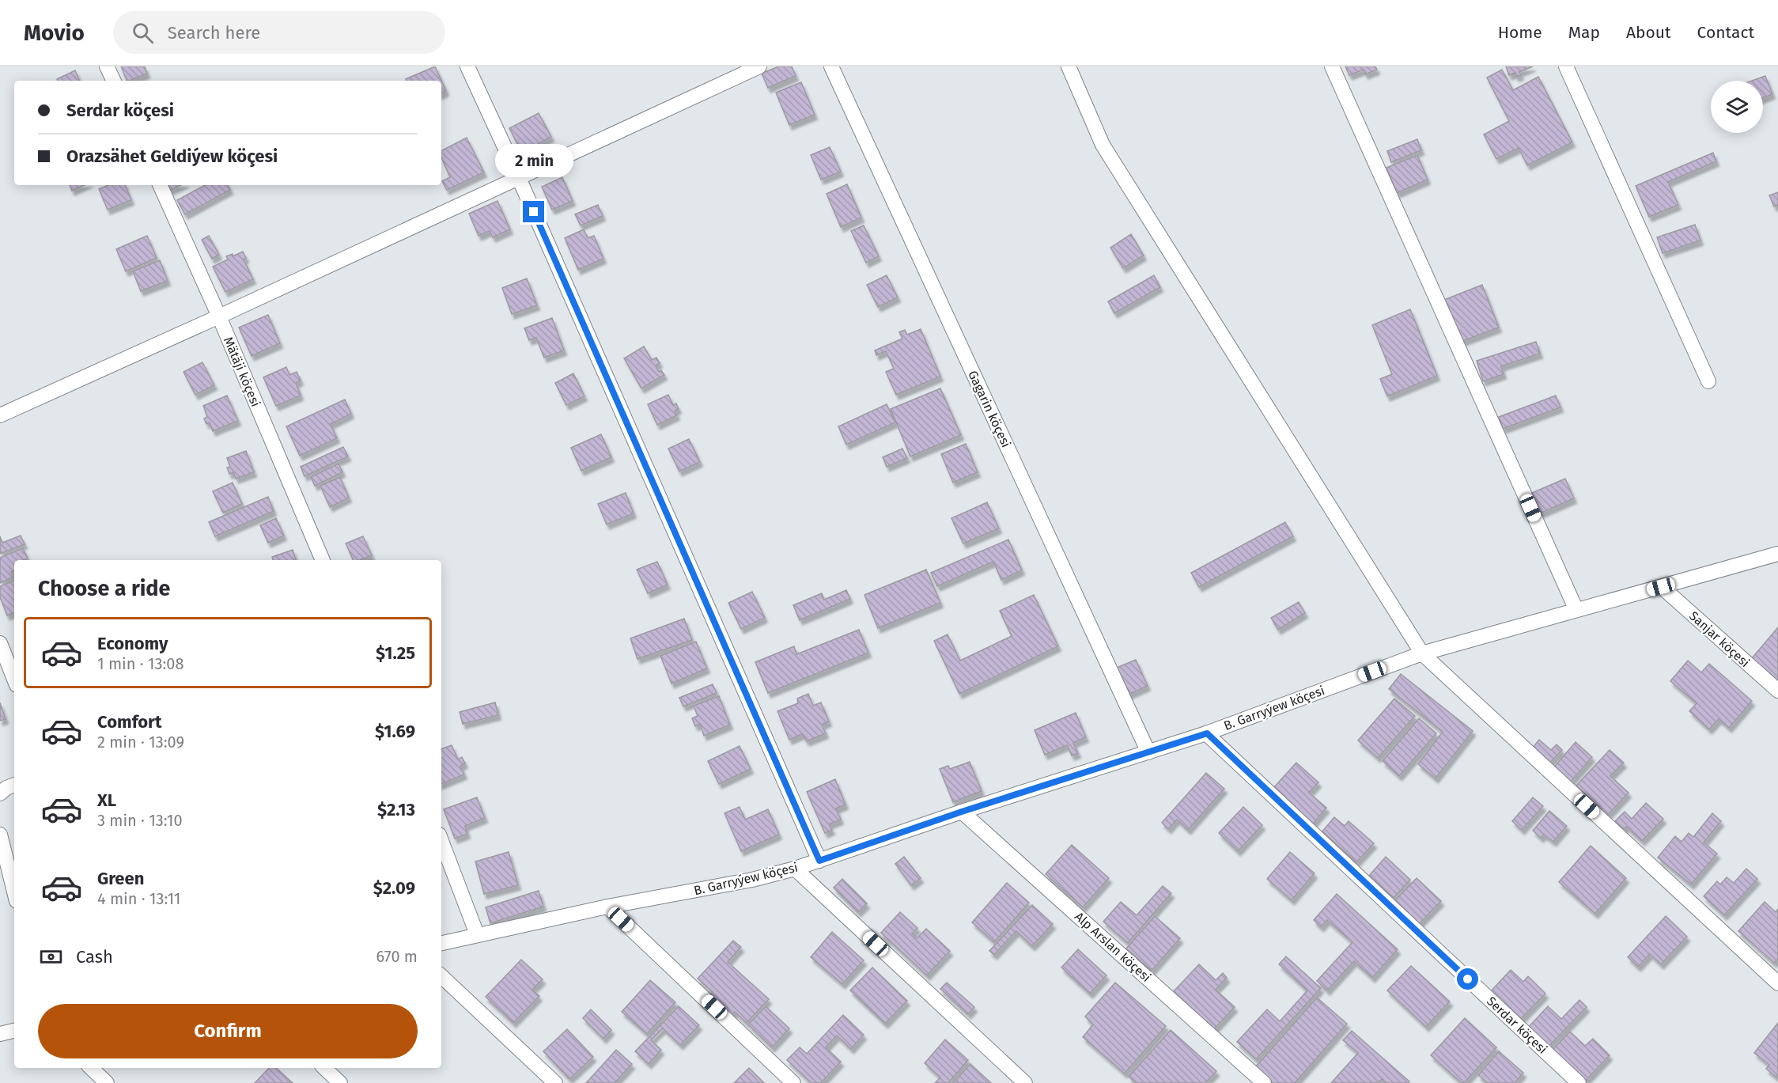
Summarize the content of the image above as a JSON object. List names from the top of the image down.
{
  "streets": {
    "street": [
      "Mätäji köçesi",
      "Gagarin köçesi",
      "Sanjar köçesi",
      "B. Garryýew köçesi",
      "Alp Arslan köçesi",
      "Serdar köçesi"
    ]
  },
  "crossings": [
    ["Gagarin köçesi", "B. Garryýew köçesi"],
    ["Sanjar köçesi", "B. Garryýew köçesi"],
    ["B. Garryýew köçesi", "Alp Arslan köçesi"],
    ["B. Garryýew köçesi", "Serdar köçesi"]
  ],
  "page": {
    "header": "Movio",
    "search": "Search here",
    "nav": [
      "Home",
      "Map",
      "About",
      "Contact"
    ],
    "banner": ["Serdar köçesi", "Orazsähet Geldiýew köçesi"],
    "bubble": "2 min",
    "heading": "Choose a ride",
    "list": [
      {
        "name": "Economy",
        "note": "1 min · 13:08",
        "value": "$1.25"
      },
      {
        "name": "Comfort",
        "note": "2 min · 13:09",
        "value": "$1.69"
      },
      {
        "name": "XL",
        "note": "3 min · 13:10",
        "value": "$2.13"
      },
      {
        "name": "Green",
        "note": "4 min · 13:11",
        "value": "$2.09"
      }
    ],
    "pay": ["Cash", "670 m"],
    "buttons": "Confirm"
  }
}
